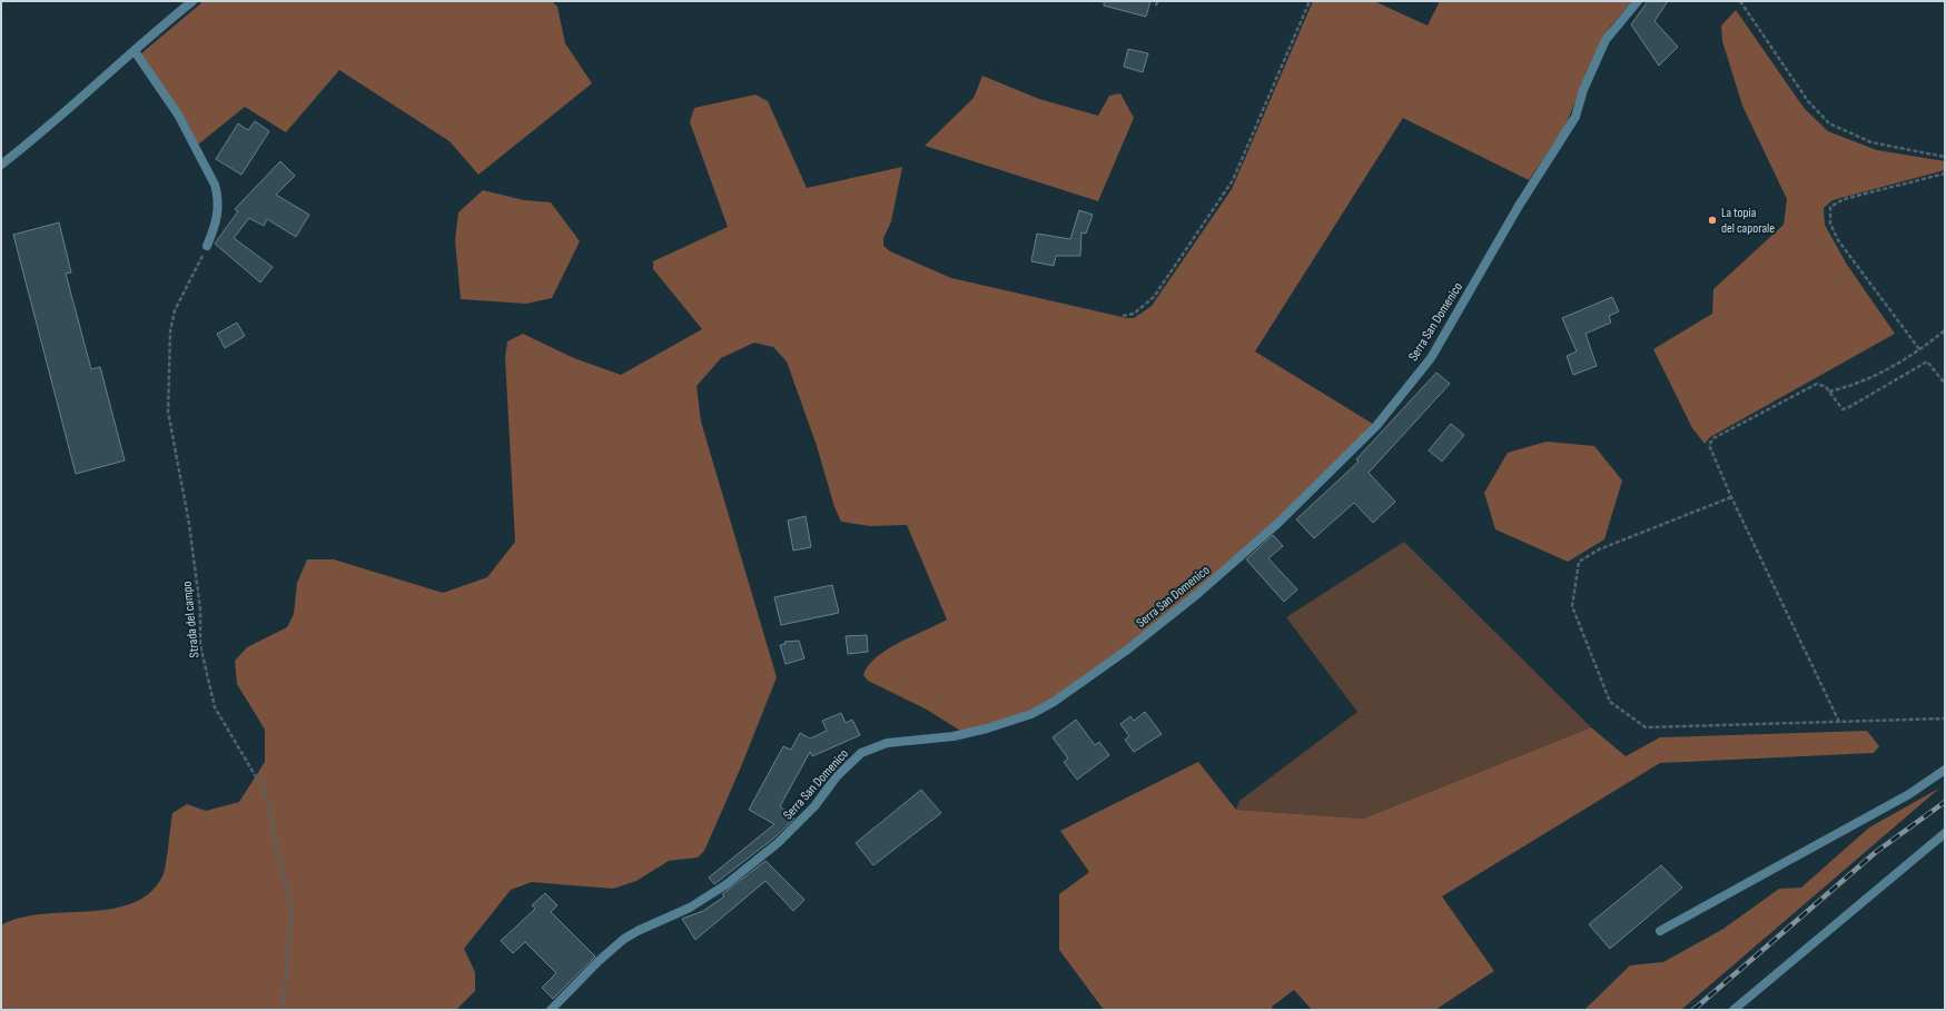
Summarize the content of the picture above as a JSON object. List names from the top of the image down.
{
  "streets": {
    "street": ["Serra San Domenico"],
    "path": ["Strada del campo"]
  },
  "places": ["La topia del caporale"]
}
